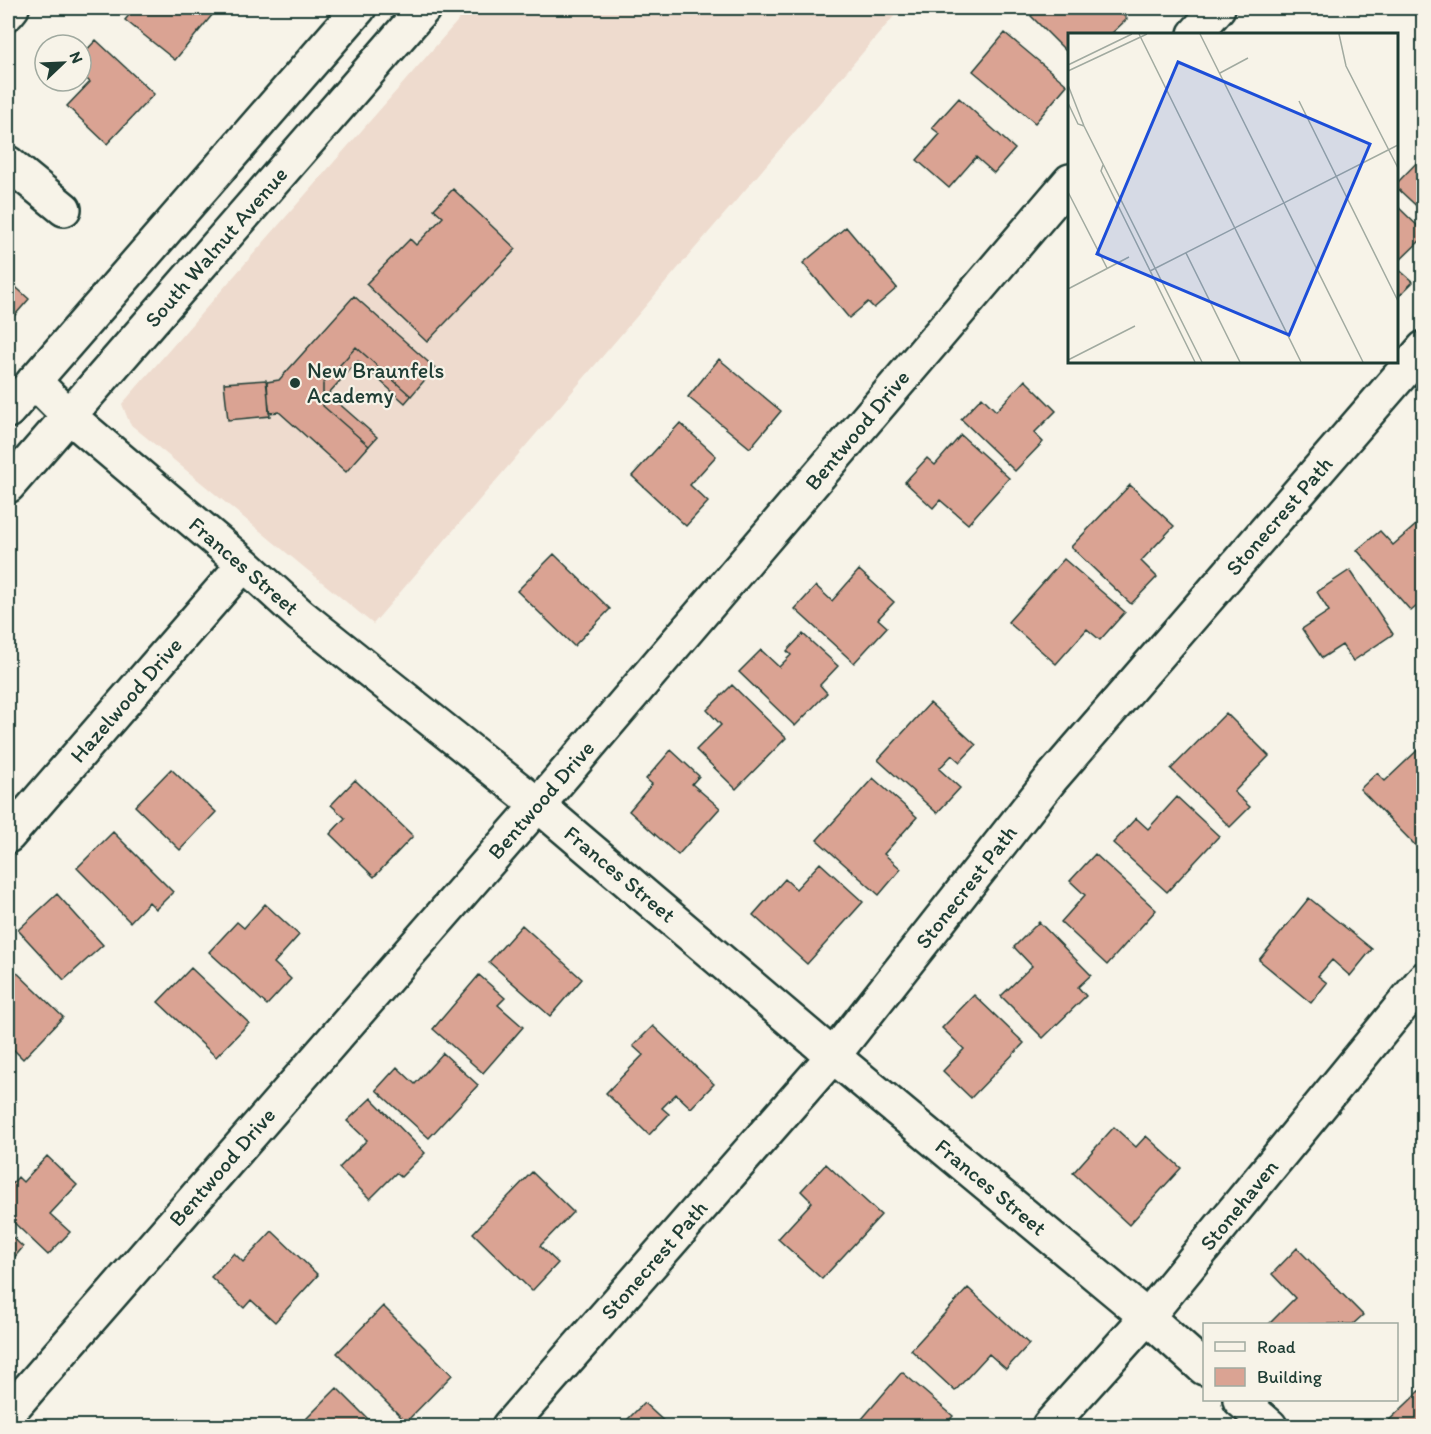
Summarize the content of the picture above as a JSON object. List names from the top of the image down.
{
  "streets": {
    "street": [
      "South Walnut Avenue",
      "Bentwood Drive",
      "Stonecrest Path",
      "Frances Street",
      "Hazelwood Drive",
      "Stonehaven"
    ]
  },
  "crossings": [
    ["South Walnut Avenue", "Frances Street"],
    ["Bentwood Drive", "Frances Street"],
    ["Stonecrest Path", "Frances Street"],
    ["Frances Street", "Hazelwood Drive"],
    ["Frances Street", "Stonehaven"]
  ],
  "places": ["New Braunfels Academy"],
  "legend": ["Road", "Building"],
  "north": "top right"
}
